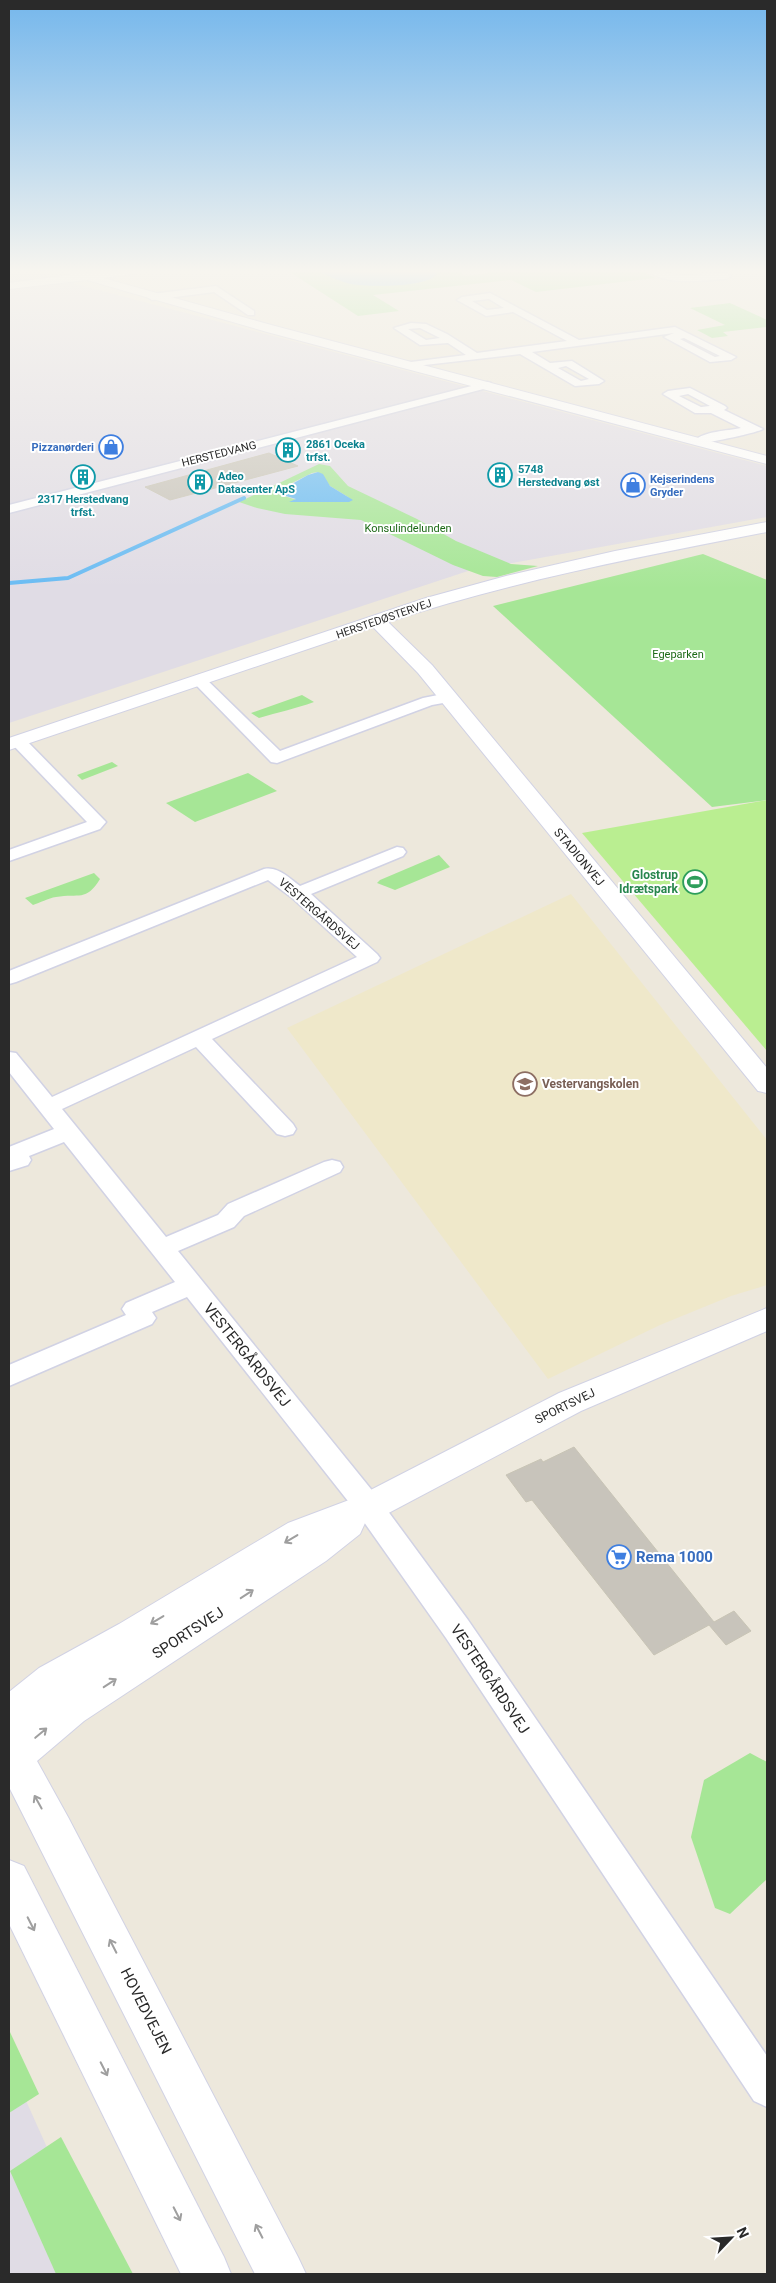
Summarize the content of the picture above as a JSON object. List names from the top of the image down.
{
  "streets": {
    "street": [
      "HERSTEDVANG",
      "HERSTEDØSTERVEJ",
      "STADIONVEJ",
      "VESTERGÅRDSVEJ",
      "SPORTSVEJ",
      "HOVEDVEJEN"
    ]
  },
  "crossings": [
    ["HERSTEDØSTERVEJ", "STADIONVEJ"],
    ["VESTERGÅRDSVEJ", "SPORTSVEJ"],
    ["SPORTSVEJ", "HOVEDVEJEN"]
  ],
  "parks": ["Konsulindelunden", "Egeparken"],
  "places": {
    "shop": ["Pizzanørderi", "Kejserindens Gryder"],
    "building": [
      "2861 Oceka trfst.",
      "5748 Herstedvang øst",
      "2317 Herstedvang trfst.",
      "Adeo Datacenter ApS"
    ],
    "sports": ["Glostrup Idrætspark"],
    "school or university": ["Vestervangskolen"],
    "supermarket": ["Rema 1000"]
  },
  "north": "top right"
}
